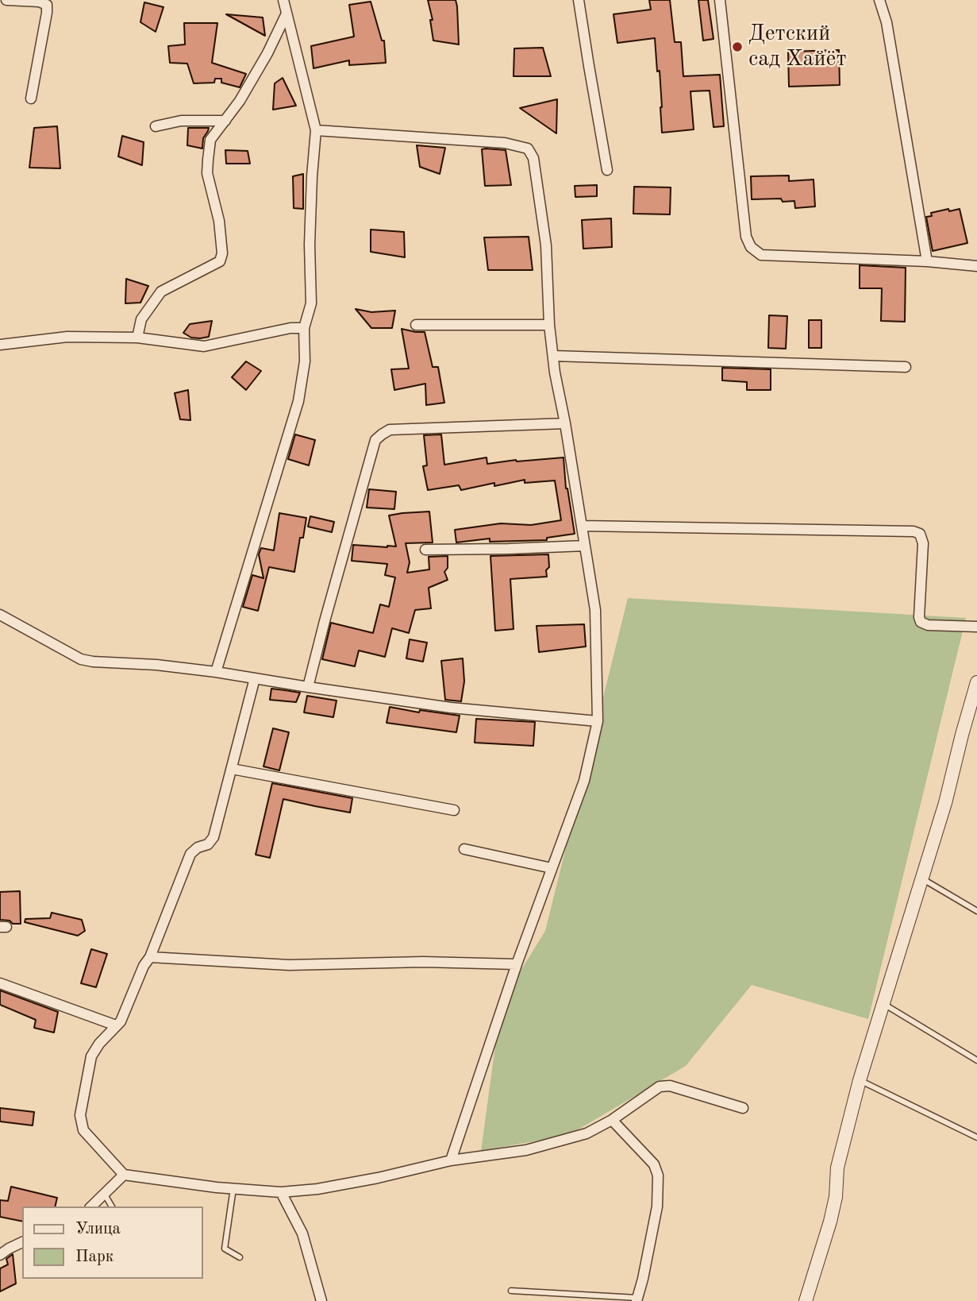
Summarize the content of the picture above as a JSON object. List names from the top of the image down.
{
  "places": ["Детский сад Хайёт"],
  "legend": ["Улица", "Парк"]
}
